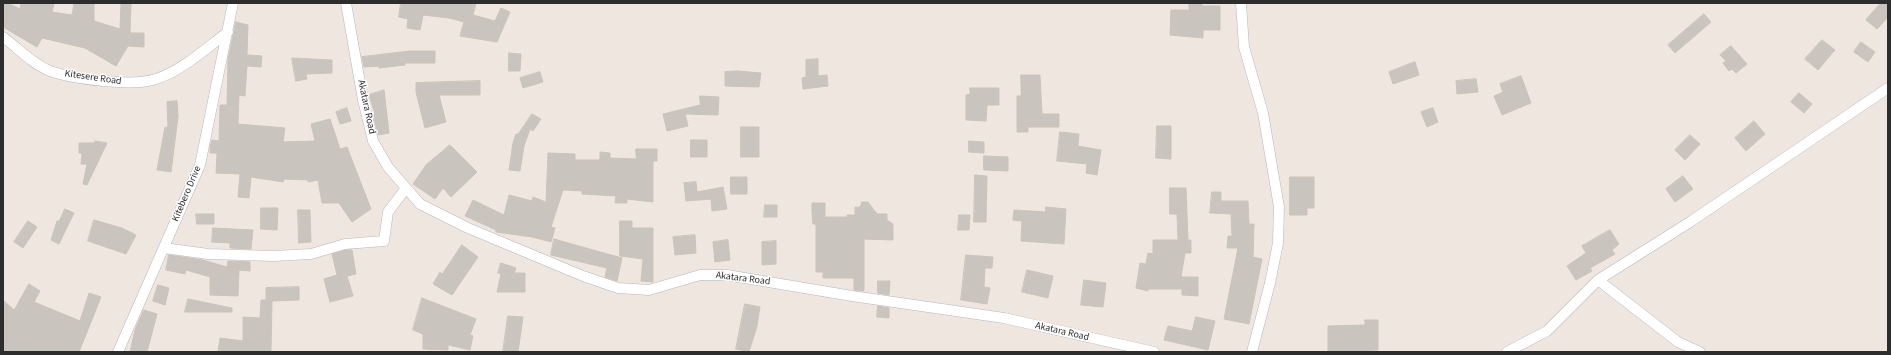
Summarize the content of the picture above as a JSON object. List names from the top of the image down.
{
  "streets": {
    "street": ["Kitesere Road", "Akatara Road", "Kitebero Drive"]
  },
  "crossings": [
    ["Kitesere Road", "Kitebero Drive"]
  ]
}
